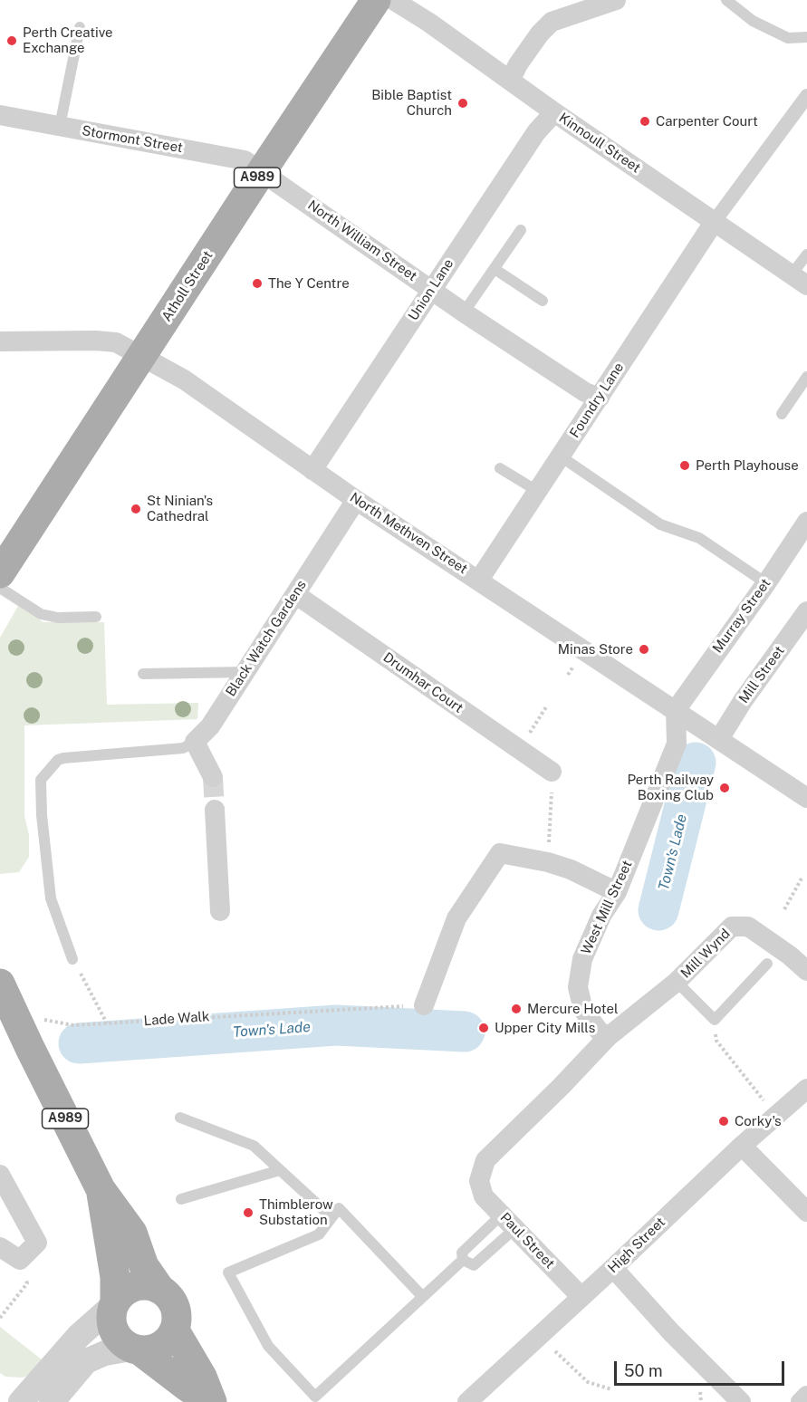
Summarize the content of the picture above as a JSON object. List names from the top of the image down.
{
  "streets": {
    "main road": ["A989", "Atholl Street"],
    "street": [
      "Stormont Street",
      "Kinnoull Street",
      "North William Street",
      "Union Lane",
      "Foundry Lane",
      "North Methven Street",
      "Murray Street",
      "Black Watch Gardens",
      "Mill Street",
      "Drumhar Court",
      "West Mill Street",
      "Mill Wynd",
      "Paul Street",
      "High Street"
    ],
    "path": ["Lade Walk"]
  },
  "crossings": [
    ["Stormont Street", "North William Street"],
    ["Stormont Street", "Atholl Street"],
    ["Kinnoull Street", "Union Lane"],
    ["Kinnoull Street", "Foundry Lane"],
    ["A989", "Lade Walk"],
    ["North William Street", "Atholl Street"],
    ["North William Street", "Union Lane"],
    ["North William Street", "Foundry Lane"],
    ["Atholl Street", "North Methven Street"],
    ["Union Lane", "North Methven Street"],
    ["Foundry Lane", "North Methven Street"],
    ["North Methven Street", "Murray Street"],
    ["North Methven Street", "Black Watch Gardens"],
    ["North Methven Street", "Mill Street"],
    ["North Methven Street", "West Mill Street"],
    ["Murray Street", "West Mill Street"],
    ["Black Watch Gardens", "Drumhar Court"],
    ["West Mill Street", "Mill Wynd"],
    ["West Mill Street", "Paul Street"],
    ["Mill Wynd", "Paul Street"],
    ["Paul Street", "High Street"]
  ],
  "water": ["Town's Lade"],
  "places": [
    "Perth Creative Exchange",
    "Bible Baptist Church",
    "Carpenter Court",
    "The Y Centre",
    "Perth Playhouse",
    "St Ninian's Cathedral",
    "Minas Store",
    "Perth Railway Boxing Club",
    "Mercure Hotel",
    "Upper City Mills",
    "Corky's",
    "Thimblerow Substation"
  ],
  "scale_bar": "50 m"
}
